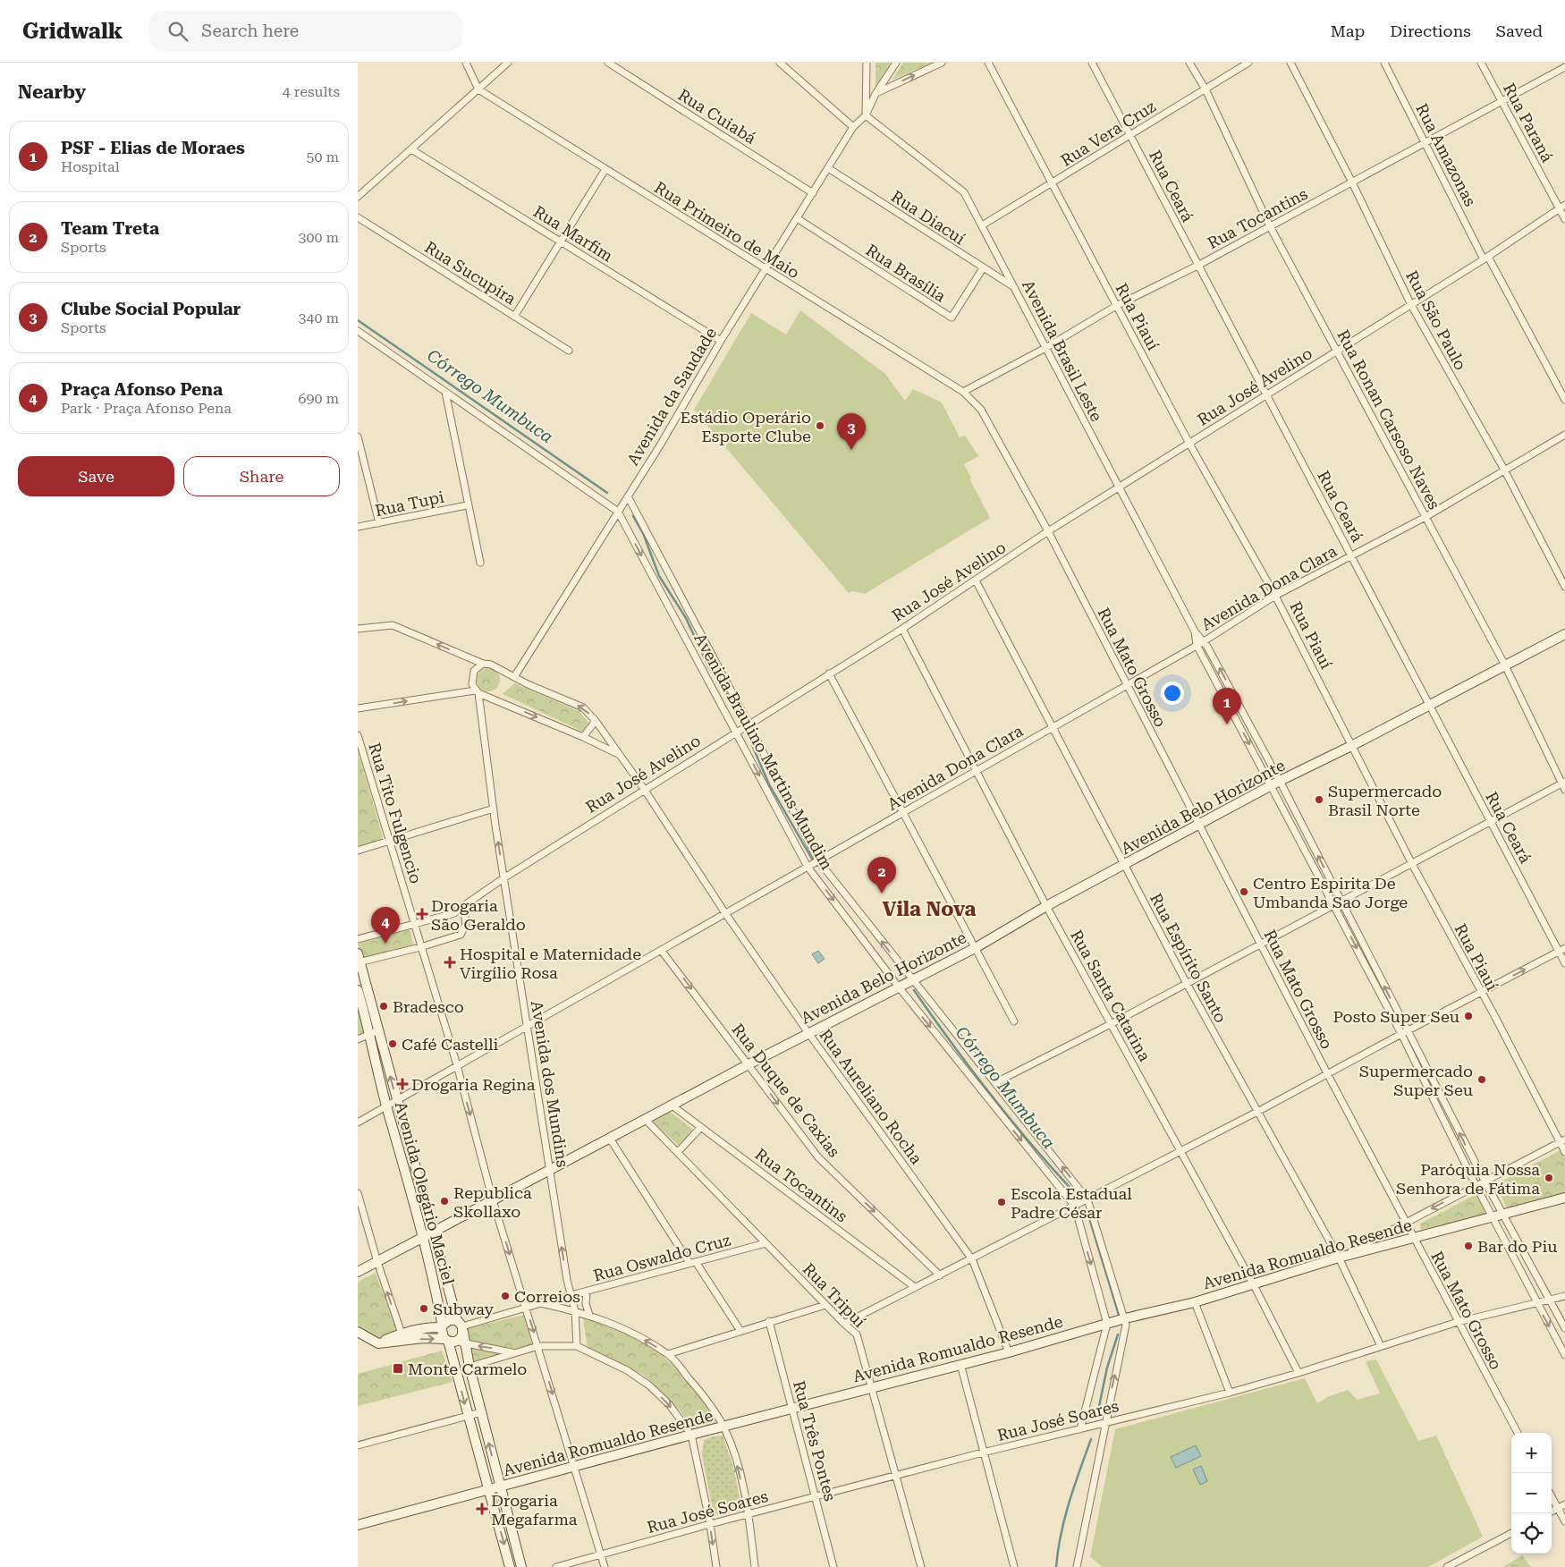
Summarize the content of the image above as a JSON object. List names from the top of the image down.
{
  "streets": {
    "street": [
      "Rua Cuiabá",
      "Rua Paraná",
      "Rua Vera Cruz",
      "Rua Amazonas",
      "Rua Ceará",
      "Rua Diacuí",
      "Rua Tocantins",
      "Rua Primeiro de Maio",
      "Rua Marfim",
      "Rua Sucupira",
      "Rua Brasília",
      "Rua Piauí",
      "Rua São Paulo",
      "Avenida Brasil Leste",
      "Rua José Avelino",
      "Avenida da Saudade",
      "Rua Ronan Carsoso Naves",
      "Rua Tupi",
      "Avenida Dona Clara",
      "Rua Mato Grosso",
      "Avenida Braulino Martins Mundim",
      "Avenida Belo Horizonte",
      "Rua Tito Fulgencio",
      "Rua Espírito Santo",
      "Rua Santa Catarina",
      "Avenida dos Mundins",
      "Rua Duque de Caxias",
      "Rua Aureliano Rocha",
      "Avenida Olegário Maciel",
      "Avenida Romualdo Resende",
      "Rua Oswaldo Cruz",
      "Rua Tripuí",
      "Rua José Soares",
      "Rua Três Pontes"
    ]
  },
  "crossings": [
    ["Rua Cuiabá", "Avenida da Saudade"],
    ["Rua Paraná", "Rua Tocantins"],
    ["Rua Paraná", "Rua José Avelino"],
    ["Rua Vera Cruz", "Rua Ceará"],
    ["Rua Vera Cruz", "Rua Piauí"],
    ["Rua Vera Cruz", "Avenida Brasil Leste"],
    ["Rua Vera Cruz", "Rua Ronan Carsoso Naves"],
    ["Rua Amazonas", "Rua Tocantins"],
    ["Rua Amazonas", "Rua José Avelino"],
    ["Rua Ceará", "Rua Tocantins"],
    ["Rua Ceará", "Rua José Avelino"],
    ["Rua Ceará", "Avenida Dona Clara"],
    ["Rua Ceará", "Avenida Belo Horizonte"],
    ["Rua Diacuí", "Rua Brasília"],
    ["Rua Diacuí", "Avenida Brasil Leste"],
    ["Rua Diacuí", "Avenida da Saudade"],
    ["Rua Tocantins", "Rua Primeiro de Maio"],
    ["Rua Tocantins", "Rua Piauí"],
    ["Rua Tocantins", "Rua São Paulo"],
    ["Rua Tocantins", "Avenida Brasil Leste"],
    ["Rua Tocantins", "Rua Ronan Carsoso Naves"],
    ["Rua Tocantins", "Rua Mato Grosso"],
    ["Rua Tocantins", "Avenida Belo Horizonte"],
    ["Rua Primeiro de Maio", "Avenida da Saudade"],
    ["Rua Primeiro de Maio", "Rua Mato Grosso"],
    ["Rua Marfim", "Avenida da Saudade"],
    ["Rua Brasília", "Avenida da Saudade"],
    ["Rua Piauí", "Rua José Avelino"],
    ["Rua Piauí", "Avenida Dona Clara"],
    ["Rua Piauí", "Avenida Belo Horizonte"],
    ["Rua São Paulo", "Rua José Avelino"],
    ["Rua São Paulo", "Avenida Dona Clara"],
    ["Avenida Brasil Leste", "Rua José Avelino"],
    ["Avenida Brasil Leste", "Avenida da Saudade"],
    ["Avenida Brasil Leste", "Avenida Dona Clara"],
    ["Avenida Brasil Leste", "Avenida Belo Horizonte"],
    ["Avenida Brasil Leste", "Avenida Romualdo Resende"],
    ["Avenida Brasil Leste", "Rua José Soares"],
    ["Rua José Avelino", "Rua Ronan Carsoso Naves"],
    ["Rua José Avelino", "Rua Mato Grosso"],
    ["Rua José Avelino", "Avenida Braulino Martins Mundim"],
    ["Rua José Avelino", "Rua Tito Fulgencio"],
    ["Rua José Avelino", "Rua Espírito Santo"],
    ["Rua José Avelino", "Rua Santa Catarina"],
    ["Rua José Avelino", "Avenida dos Mundins"],
    ["Rua José Avelino", "Rua Aureliano Rocha"],
    ["Avenida da Saudade", "Avenida Braulino Martins Mundim"],
    ["Avenida da Saudade", "Rua Aureliano Rocha"],
    ["Rua Ronan Carsoso Naves", "Avenida Dona Clara"],
    ["Rua Ronan Carsoso Naves", "Avenida Belo Horizonte"],
    ["Avenida Dona Clara", "Rua Mato Grosso"],
    ["Avenida Dona Clara", "Avenida Braulino Martins Mundim"],
    ["Avenida Dona Clara", "Rua Tito Fulgencio"],
    ["Avenida Dona Clara", "Rua Espírito Santo"],
    ["Avenida Dona Clara", "Rua Santa Catarina"],
    ["Avenida Dona Clara", "Avenida dos Mundins"],
    ["Avenida Dona Clara", "Rua Duque de Caxias"],
    ["Avenida Dona Clara", "Rua Aureliano Rocha"],
    ["Avenida Dona Clara", "Avenida Olegário Maciel"],
    ["Rua Mato Grosso", "Avenida Belo Horizonte"],
    ["Rua Mato Grosso", "Avenida Romualdo Resende"],
    ["Rua Mato Grosso", "Rua José Soares"],
    ["Avenida Braulino Martins Mundim", "Avenida Belo Horizonte"],
    ["Avenida Braulino Martins Mundim", "Avenida Romualdo Resende"],
    ["Avenida Braulino Martins Mundim", "Rua José Soares"],
    ["Avenida Belo Horizonte", "Rua Tito Fulgencio"],
    ["Avenida Belo Horizonte", "Rua Espírito Santo"],
    ["Avenida Belo Horizonte", "Rua Santa Catarina"],
    ["Avenida Belo Horizonte", "Avenida dos Mundins"],
    ["Avenida Belo Horizonte", "Rua Duque de Caxias"],
    ["Avenida Belo Horizonte", "Rua Aureliano Rocha"],
    ["Avenida Belo Horizonte", "Avenida Olegário Maciel"],
    ["Avenida Belo Horizonte", "Rua Tripuí"],
    ["Rua Tito Fulgencio", "Avenida Romualdo Resende"],
    ["Rua Tito Fulgencio", "Rua Oswaldo Cruz"],
    ["Rua Tito Fulgencio", "Rua José Soares"],
    ["Rua Espírito Santo", "Avenida Romualdo Resende"],
    ["Rua Espírito Santo", "Rua José Soares"],
    ["Rua Santa Catarina", "Avenida Romualdo Resende"],
    ["Rua Santa Catarina", "Rua José Soares"],
    ["Avenida dos Mundins", "Rua Aureliano Rocha"],
    ["Avenida dos Mundins", "Rua Oswaldo Cruz"],
    ["Rua Aureliano Rocha", "Avenida Romualdo Resende"],
    ["Avenida Olegário Maciel", "Avenida Romualdo Resende"],
    ["Avenida Olegário Maciel", "Rua Oswaldo Cruz"],
    ["Avenida Romualdo Resende", "Rua Tripuí"],
    ["Avenida Romualdo Resende", "Rua Três Pontes"],
    ["Rua Oswaldo Cruz", "Rua Tripuí"],
    ["Rua Tripuí", "Rua José Soares"],
    ["Rua José Soares", "Rua Três Pontes"]
  ],
  "one_way": ["Rua Tito Fulgencio", "Rua Duque de Caxias"],
  "districts": ["Vila Nova"],
  "water": ["Córrego Mumbuca"],
  "places": {
    "other": [
      "Estádio Operário Esporte Clube",
      "Supermercado Brasil Norte",
      "Centro Espirita De Umbanda Sao Jorge",
      "Bradesco",
      "Posto Super Seu",
      "Café Castelli",
      "Supermercado Super Seu",
      "Paróquia Nossa Senhora de Fátima",
      "Republica Skollaxo",
      "Escola Estadual Padre César",
      "Bar do Piu",
      "Correios",
      "Subway"
    ],
    "health": [
      "Drogaria São Geraldo",
      "Hospital e Maternidade Virgílio Rosa",
      "Drogaria Regina",
      "Drogaria Megafarma"
    ],
    "transit": ["Monte Carmelo"]
  },
  "page": {
    "header": "Gridwalk",
    "search": "Search here",
    "nav": ["Map", "Directions", "Saved"],
    "heading": ["Nearby", "4 results"],
    "list": [
      {
        "mark": "1",
        "name": "PSF - Elias de Moraes",
        "note": "Hospital",
        "value": "50 m"
      },
      {
        "mark": "2",
        "name": "Team Treta",
        "note": "Sports",
        "value": "300 m"
      },
      {
        "mark": "3",
        "name": "Clube Social Popular",
        "note": "Sports",
        "value": "340 m"
      },
      {
        "mark": "4",
        "name": "Praça Afonso Pena",
        "note": "Park · Praça Afonso Pena",
        "value": "690 m"
      }
    ],
    "pins": [
      "3",
      "1",
      "2",
      "4"
    ],
    "buttons": ["Save", "Share"],
    "map_buttons": ["+", "−"]
  }
}
